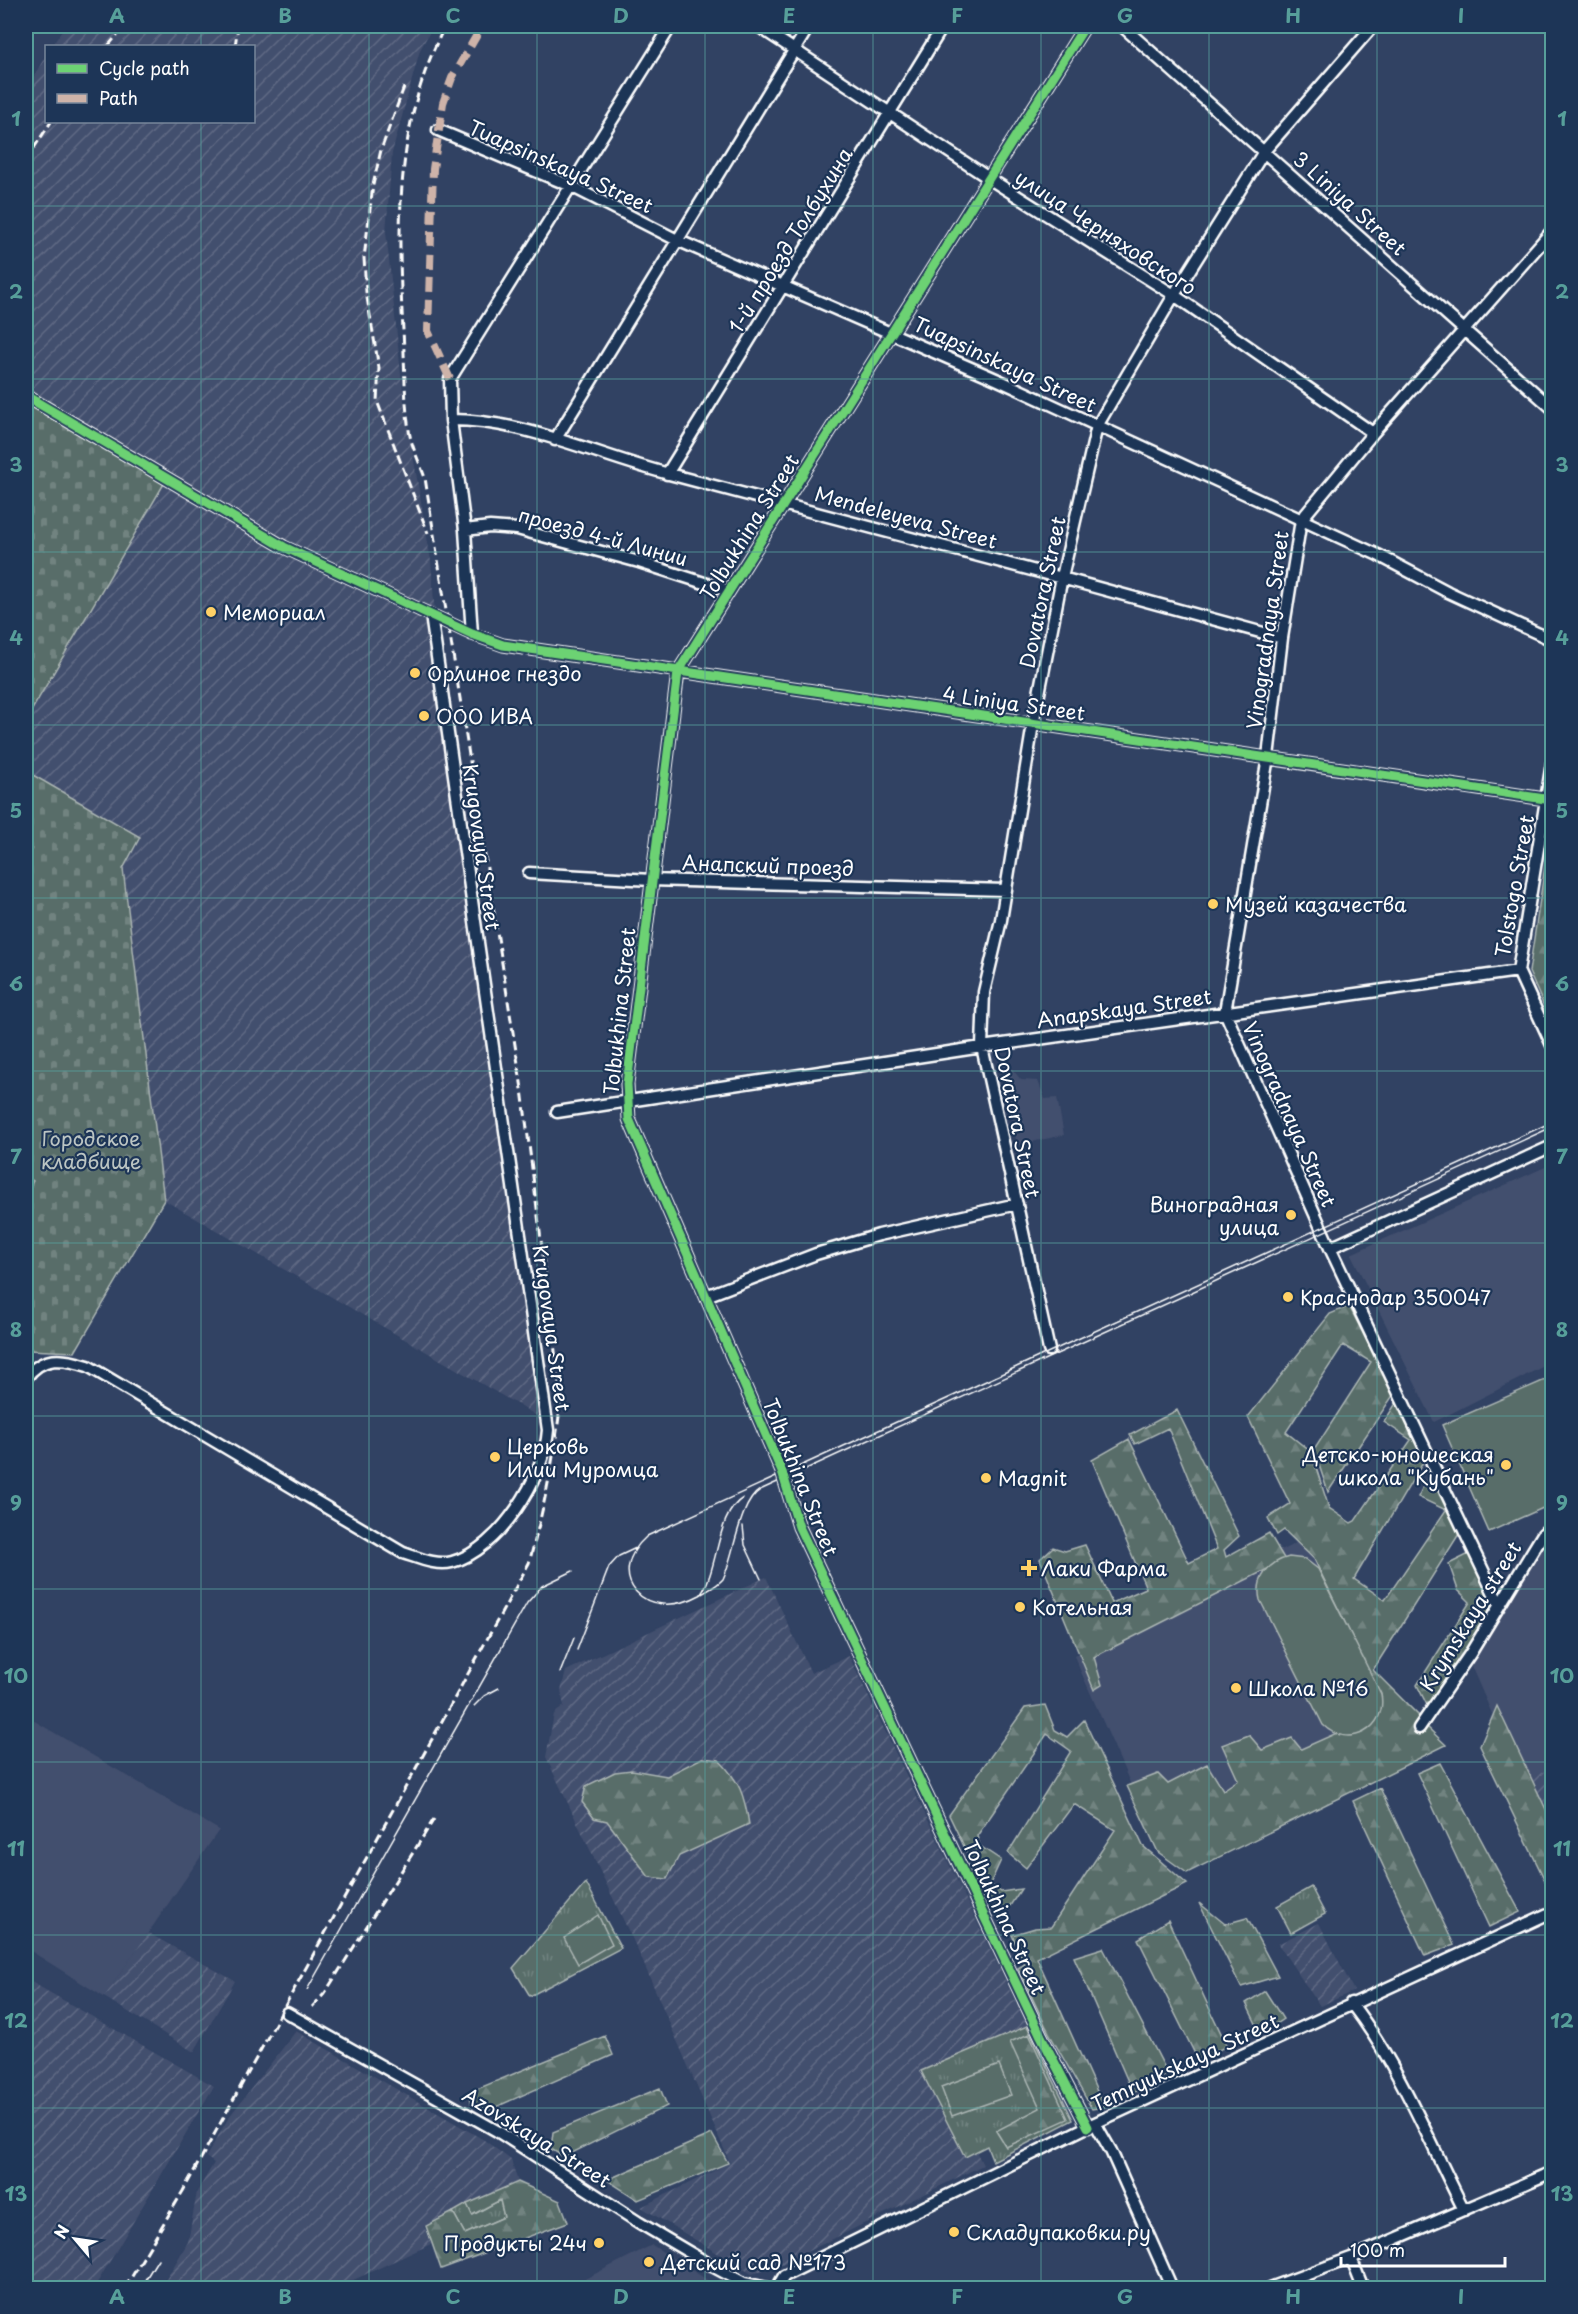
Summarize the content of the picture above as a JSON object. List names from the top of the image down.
{
  "streets": {
    "street": [
      "Tuapsinskaya Street",
      "3 Liniya Street",
      "улица Черняховского",
      "1-й проезд Толбухина",
      "Mendeleyeva Street",
      "Tolbukhina Street",
      "проезд 4-й Линии",
      "Dovatora Street",
      "Vinogradnaya Street",
      "4 Liniya Street",
      "Krugovaya Street",
      "Анапский проезд",
      "Tolstogo Street",
      "Anapskaya Street",
      "Krymskaya street",
      "Temryukskaya Street",
      "Azovskaya Street"
    ]
  },
  "crossings": [
    ["Tuapsinskaya Street", "1-й проезд Толбухина"],
    ["Tuapsinskaya Street", "Tolbukhina Street"],
    ["Tuapsinskaya Street", "Dovatora Street"],
    ["Tuapsinskaya Street", "Vinogradnaya Street"],
    ["3 Liniya Street", "Dovatora Street"],
    ["3 Liniya Street", "Vinogradnaya Street"],
    ["улица Черняховского", "1-й проезд Толбухина"],
    ["улица Черняховского", "Tolbukhina Street"],
    ["улица Черняховского", "Dovatora Street"],
    ["улица Черняховского", "Vinogradnaya Street"],
    ["1-й проезд Толбухина", "Mendeleyeva Street"],
    ["Mendeleyeva Street", "Tolbukhina Street"],
    ["Mendeleyeva Street", "Dovatora Street"],
    ["Mendeleyeva Street", "Vinogradnaya Street"],
    ["Tolbukhina Street", "проезд 4-й Линии"],
    ["Tolbukhina Street", "4 Liniya Street"],
    ["Tolbukhina Street", "Анапский проезд"],
    ["Tolbukhina Street", "Anapskaya Street"],
    ["Tolbukhina Street", "Temryukskaya Street"],
    ["Dovatora Street", "4 Liniya Street"],
    ["Dovatora Street", "Анапский проезд"],
    ["Dovatora Street", "Anapskaya Street"],
    ["Vinogradnaya Street", "4 Liniya Street"],
    ["Vinogradnaya Street", "Anapskaya Street"],
    ["Vinogradnaya Street", "Krymskaya street"],
    ["4 Liniya Street", "Krugovaya Street"],
    ["4 Liniya Street", "Tolstogo Street"],
    ["Tolstogo Street", "Anapskaya Street"]
  ],
  "parks": ["Городское кладбище"],
  "places": {
    "other": [
      "Мемориал",
      "Орлиное гнездо",
      "ООО ИВА",
      "Музей казачества",
      "Виноградная улица",
      "Краснодар 350047",
      "Церковь Илии Муромца",
      "Детско-юношеская школа \"Кубань\"",
      "Magnit",
      "Котельная",
      "Школа №16",
      "Складупаковки.ру",
      "Продукты 24ч",
      "Детский cад №173"
    ],
    "health": ["Лаки Фарма"]
  },
  "legend": ["Cycle path", "Path"],
  "scale_bar": "100 m",
  "north": "top left",
  "grid": {
    "columns": [
      "A",
      "B",
      "C",
      "D",
      "E",
      "F",
      "G",
      "H",
      "I"
    ],
    "rows": [
      "1",
      "2",
      "3",
      "4",
      "5",
      "6",
      "7",
      "8",
      "9",
      "10",
      "11",
      "12",
      "13"
    ]
  }
}
